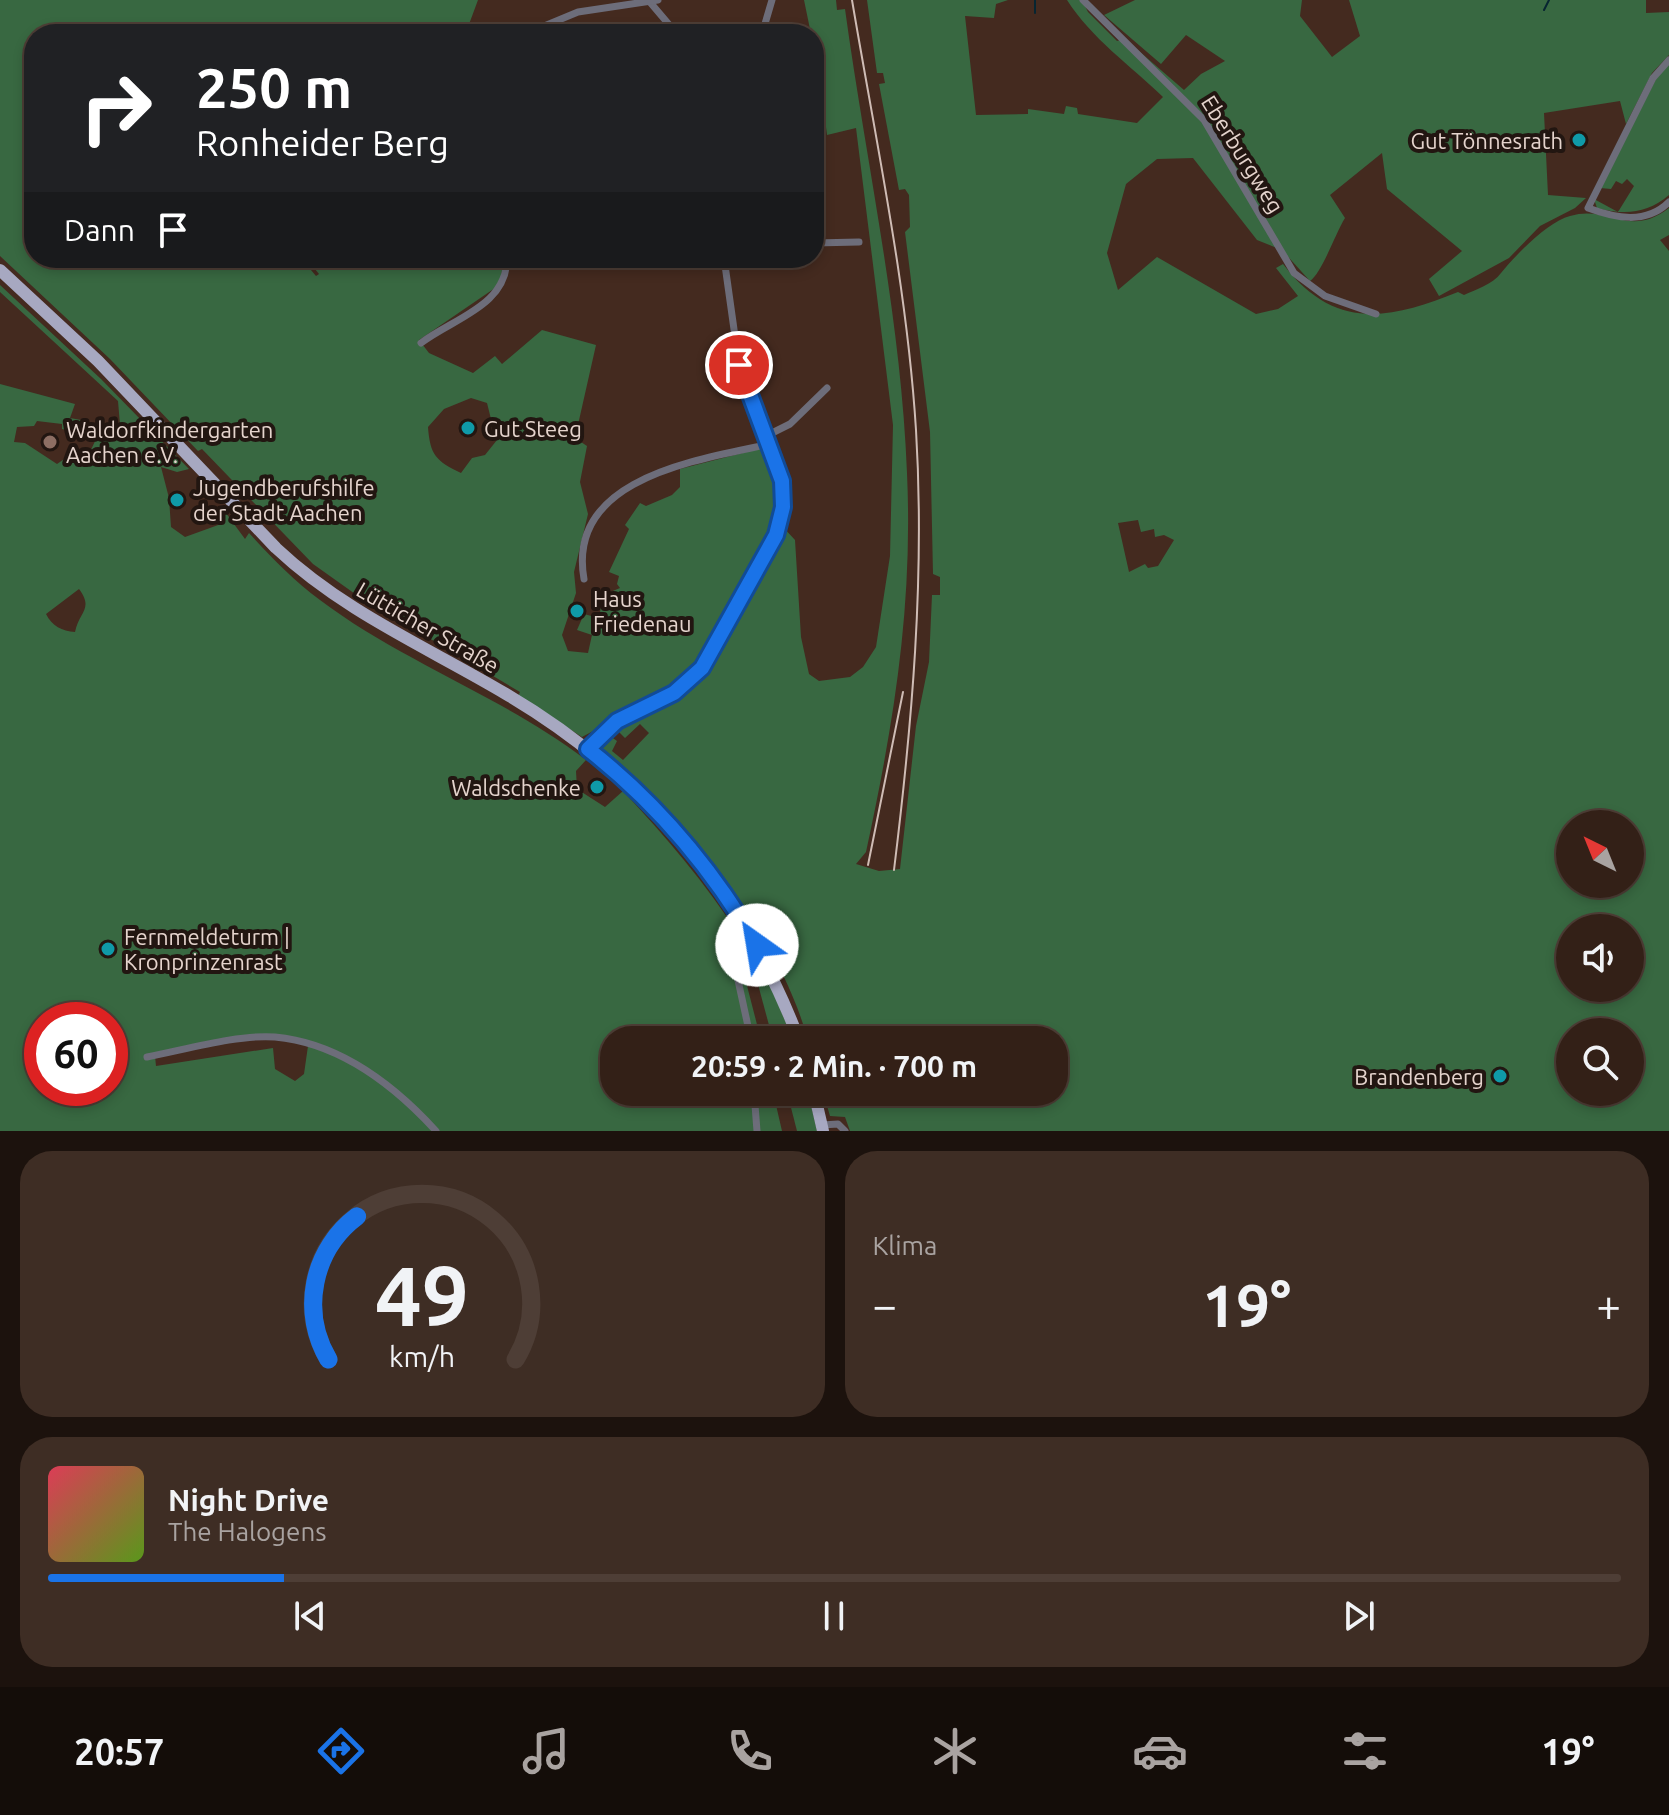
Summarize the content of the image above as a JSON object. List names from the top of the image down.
{
  "streets": {
    "main road": ["Lütticher Straße"],
    "street": ["Eberburgweg"]
  },
  "places": [
    "Gut Tönnesrath",
    "Gut Steeg",
    "Waldorfkindergarten Aachen e.V.",
    "Jugendberufshilfe der Stadt Aachen",
    "Haus Friedenau",
    "Waldschenke",
    "Fernmeldeturm | Kronprinzenrast",
    "Brandenberg"
  ],
  "north": "top left",
  "page": {
    "turn": ["250 m", "Ronheider Berg"],
    "then": "Dann",
    "limit": "60",
    "trip": "20:59 · 2 Min. · 700 m",
    "tile": "Klima",
    "heat": ["−", "19°", "+"],
    "song": ["Night Drive", "The Halogens"],
    "tabs": ["20:57", "19°"],
    "gauge": ["49", "km/h"]
  }
}
